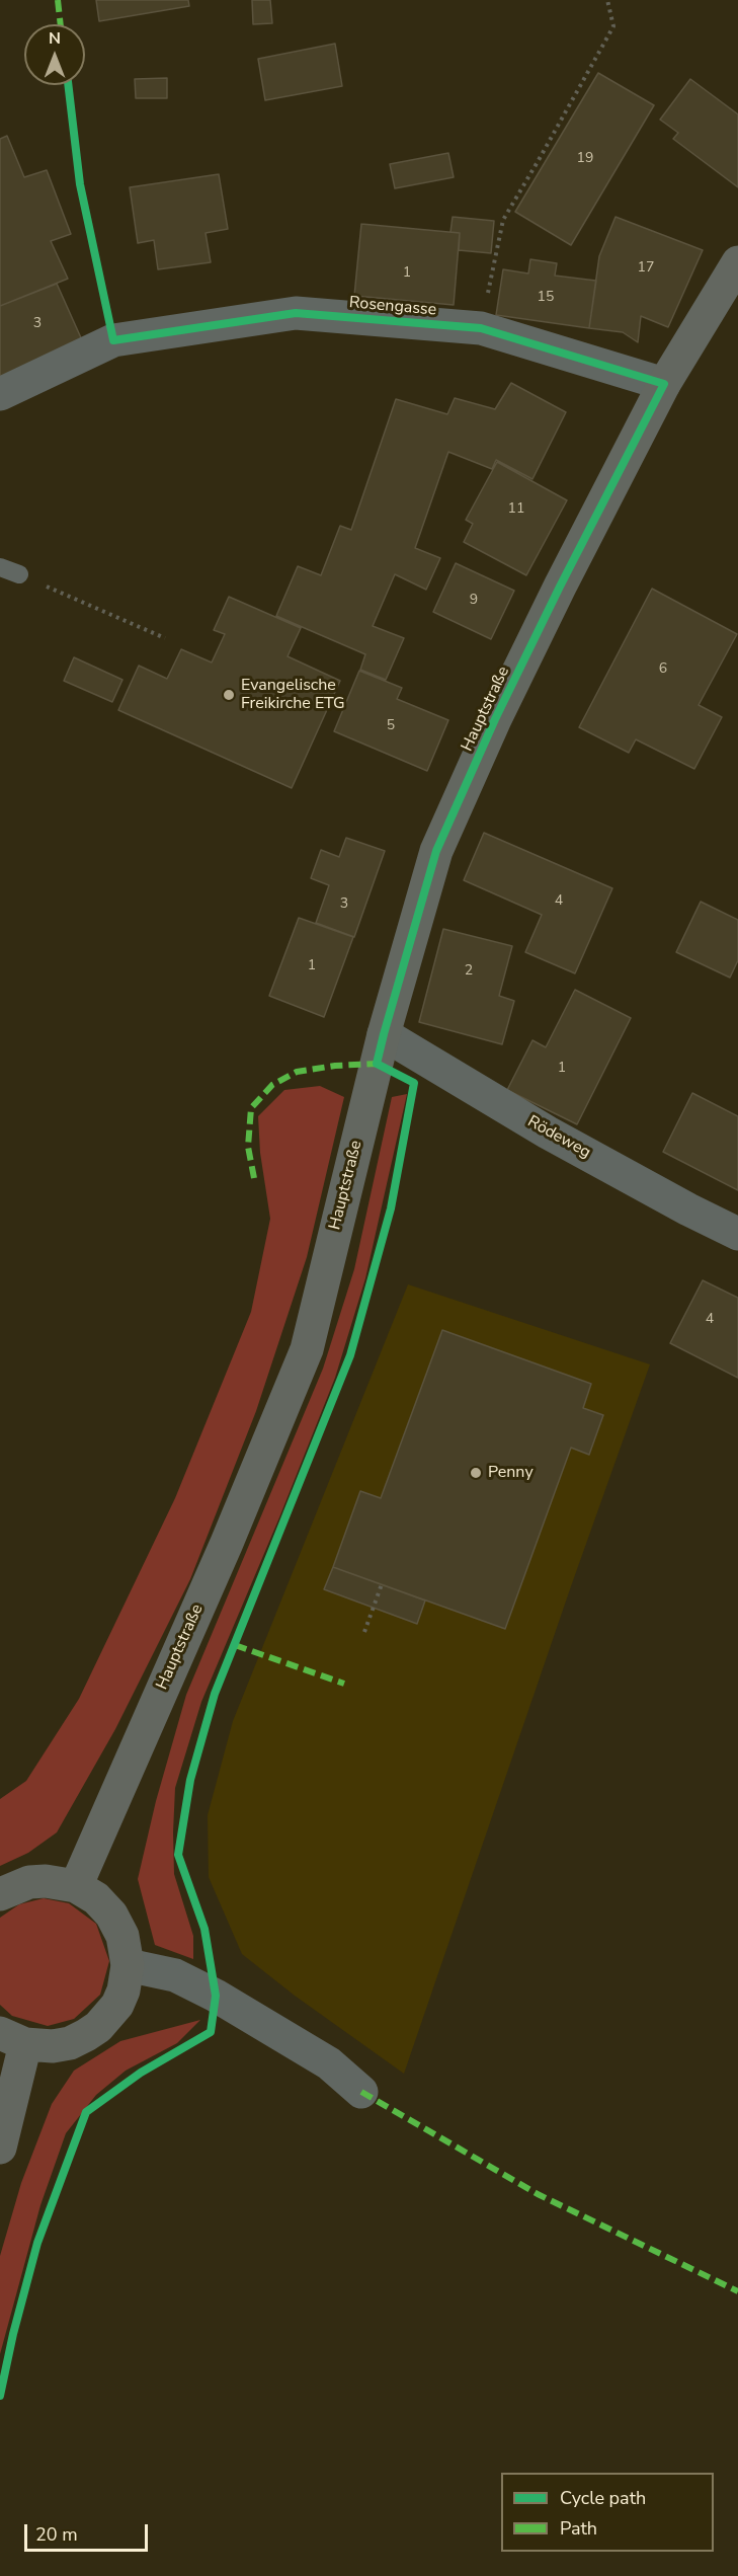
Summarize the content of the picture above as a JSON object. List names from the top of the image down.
{
  "streets": {
    "main road": ["Hauptstraße"],
    "street": ["Rosengasse", "Rödeweg"]
  },
  "crossings": [
    ["Rosengasse", "Hauptstraße"],
    ["Hauptstraße", "Rödeweg"]
  ],
  "places": ["Evangelische Freikirche ETG", "Penny"],
  "house_numbers": [
    "19",
    "17",
    "1",
    "15",
    "3",
    "11",
    "9",
    "6",
    "5",
    "4",
    "3",
    "1",
    "2",
    "1",
    "4"
  ],
  "legend": ["Cycle path", "Path"],
  "scale_bar": "20 m",
  "north": "top"
}
